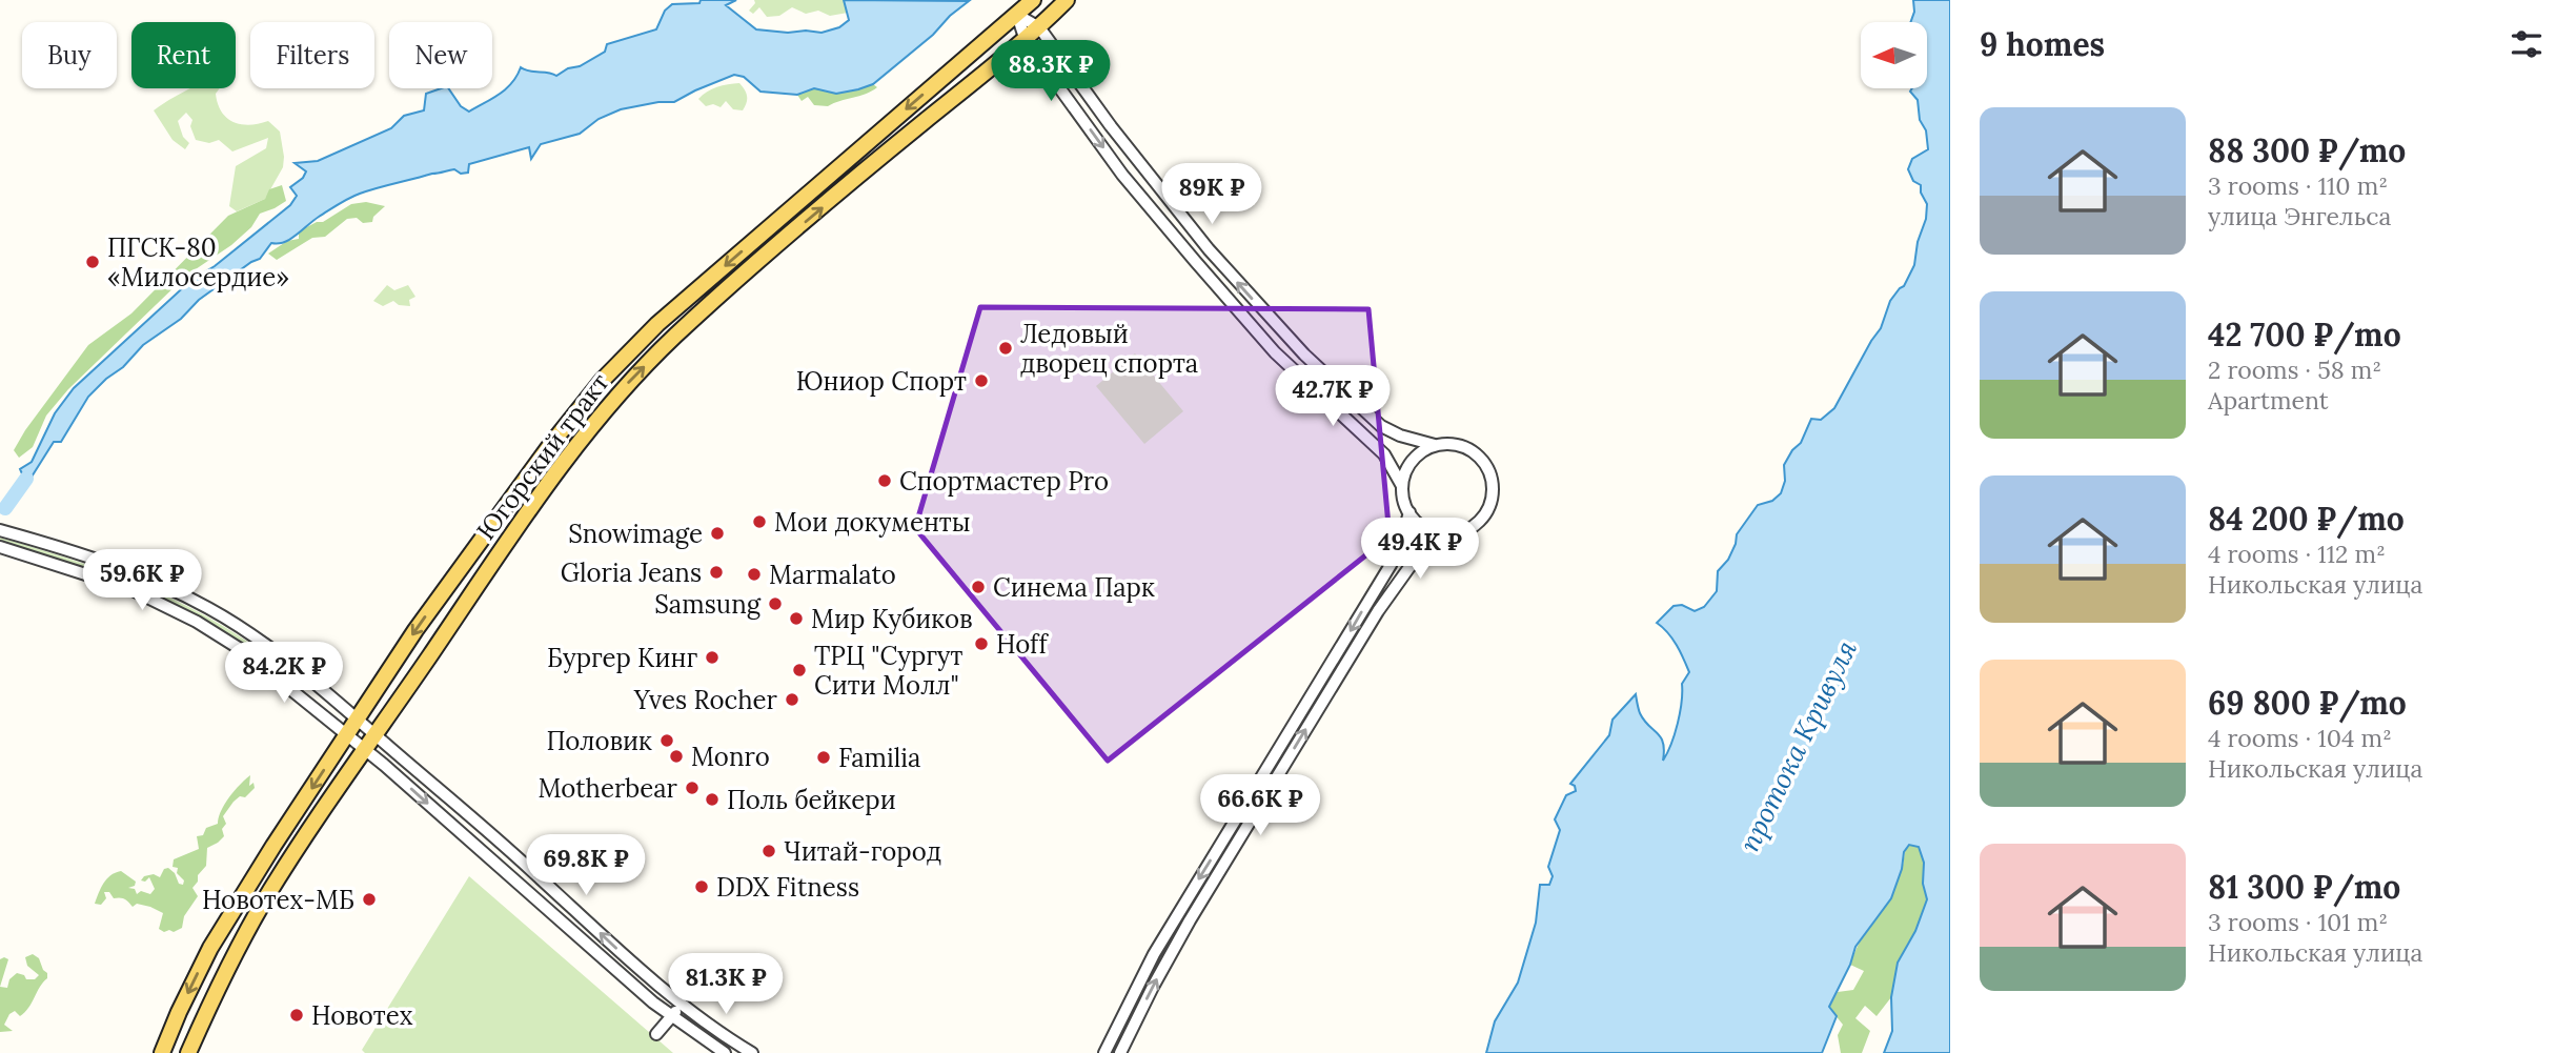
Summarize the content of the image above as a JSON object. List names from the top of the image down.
{
  "streets": {
    "main road": ["Югорский тракт"]
  },
  "water": ["протока Кривуля"],
  "places": [
    "ПГСК-80 «Милосердие»",
    "Ледовый дворец спорта",
    "Юниор Спорт",
    "Спортмастер Pro",
    "Мои документы",
    "Snowimage",
    "Gloria Jeans",
    "Marmalato",
    "Синема Парк",
    "Samsung",
    "Мир Кубиков",
    "Hoff",
    "Бургер Кинг",
    "ТРЦ \"Сургут Сити Молл\"",
    "Yves Rocher",
    "Половик",
    "Monro",
    "Familia",
    "Motherbear",
    "Поль бейкери",
    "Читай-город",
    "DDX Fitness",
    "Новотех-МБ",
    "Новотех"
  ],
  "north": "left",
  "page": {
    "heading": "9 homes",
    "chip": [
      "Buy",
      "Rent",
      "Filters",
      "New"
    ],
    "price": [
      "88.3K ₽",
      "89K ₽",
      "42.7K ₽",
      "49.4K ₽",
      "59.6K ₽",
      "84.2K ₽",
      "66.6K ₽",
      "69.8K ₽",
      "81.3K ₽"
    ],
    "list": [
      {
        "name": "88 300 ₽/mo",
        "note": "3 rooms · 110 m² · улица Энгельса"
      },
      {
        "name": "42 700 ₽/mo",
        "note": "2 rooms · 58 m² · Apartment"
      },
      {
        "name": "84 200 ₽/mo",
        "note": "4 rooms · 112 m² · Никольская улица"
      },
      {
        "name": "69 800 ₽/mo",
        "note": "4 rooms · 104 m² · Никольская улица"
      },
      {
        "name": "81 300 ₽/mo",
        "note": "3 rooms · 101 m² · Никольская улица"
      }
    ]
  }
}
